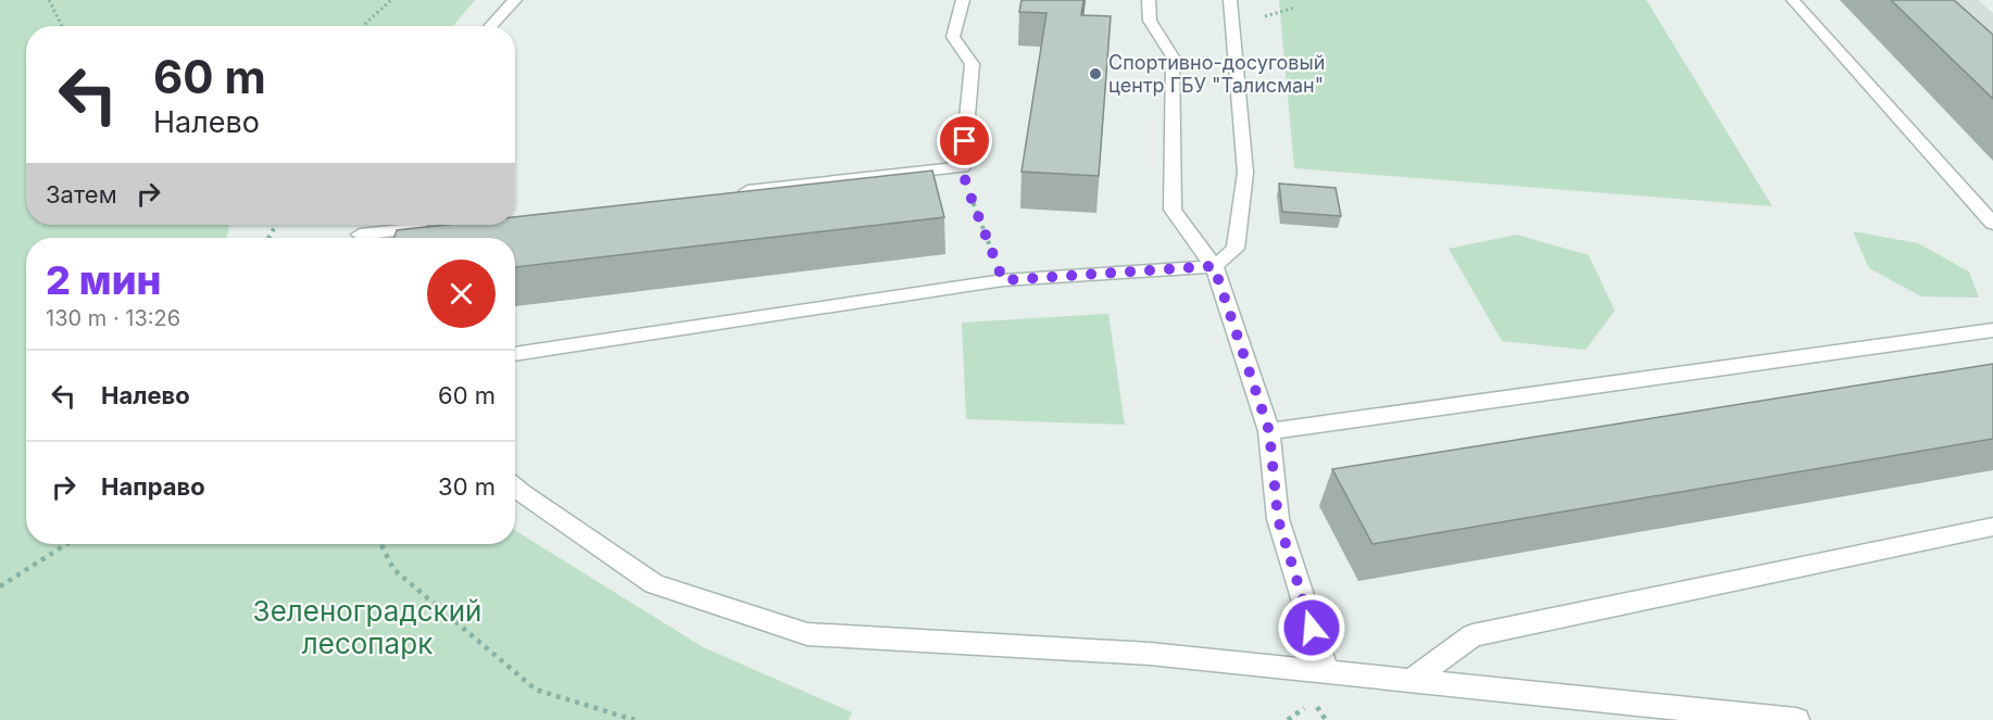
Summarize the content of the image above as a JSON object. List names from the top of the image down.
{
  "parks": ["Зеленоградский лесопарк"],
  "places": ["Спортивно-досуговый центр ГБУ \"Талисман\""],
  "page": {
    "turn": ["60 m", "Налево"],
    "then": "Затем",
    "heading": ["2 мин", "130 m · 13:26"],
    "list": [
      {
        "name": "Налево",
        "value": "60 m"
      },
      {
        "name": "Направо",
        "value": "30 m"
      }
    ]
  }
}
